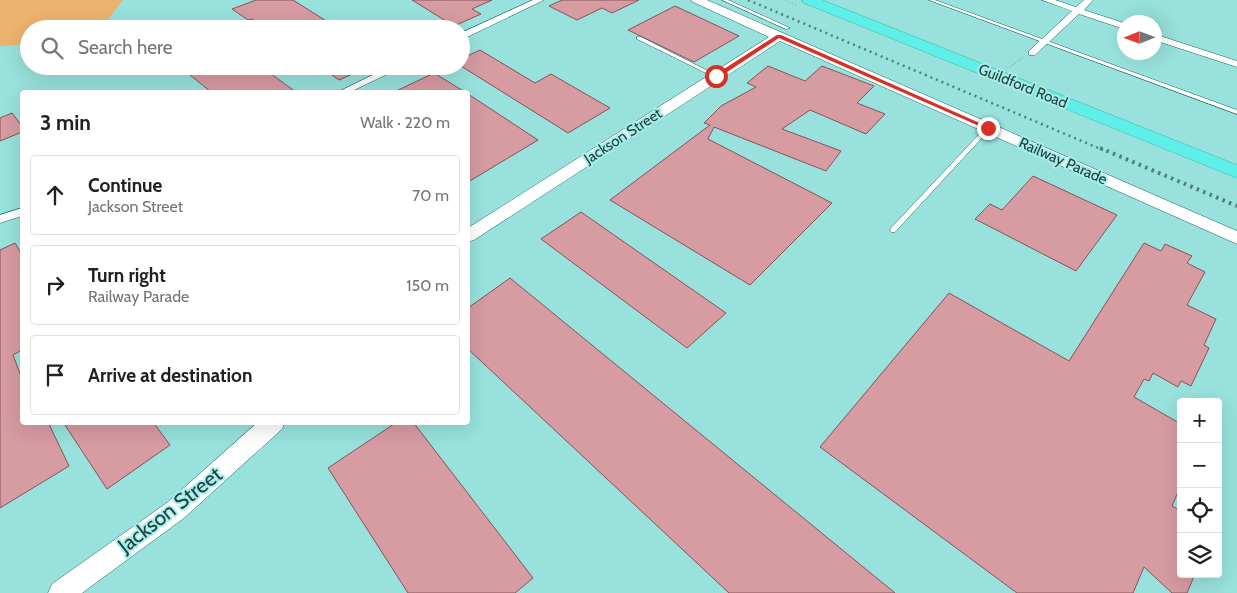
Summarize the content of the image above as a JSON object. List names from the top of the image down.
{
  "streets": {
    "highway": ["Guildford Road"],
    "street": ["Jackson Street", "Railway Parade"]
  },
  "crossings": [
    ["Jackson Street", "Railway Parade"]
  ],
  "north": "left",
  "page": {
    "search": "Search here",
    "heading": ["3 min", "Walk · 220 m"],
    "list": [
      ["Continue", "Jackson Street", "70 m"],
      ["Turn right", "Railway Parade", "150 m"],
      "Arrive at destination"
    ],
    "map_buttons": ["+", "−"]
  }
}
